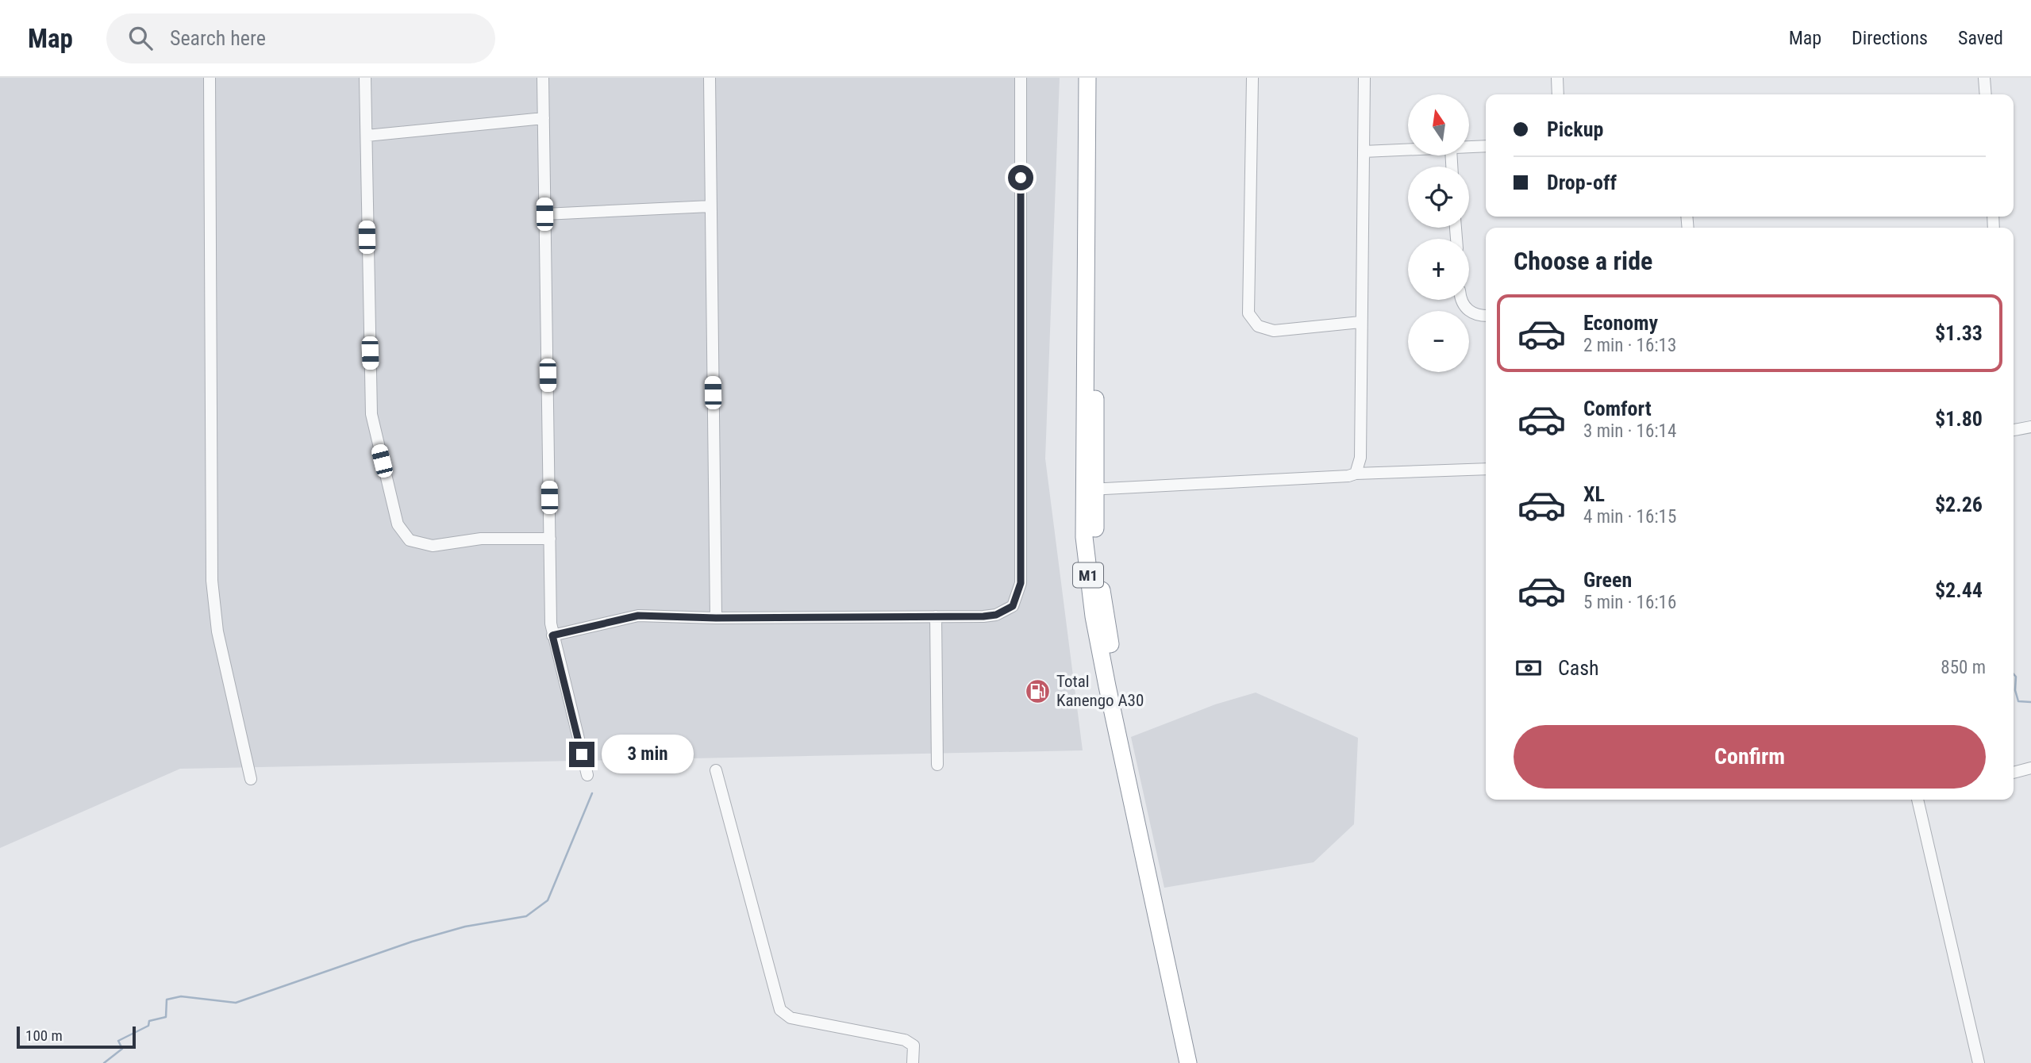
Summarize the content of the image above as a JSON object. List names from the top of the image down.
{
  "streets": {
    "highway": ["M1"]
  },
  "places": {
    "fuel station": ["Total Kanengo A30"]
  },
  "scale_bar": "100 m",
  "north": "top",
  "page": {
    "header": "Map",
    "search": "Search here",
    "nav": ["Map", "Directions", "Saved"],
    "map_buttons": ["+", "−"],
    "banner": ["Pickup", "Drop-off"],
    "heading": "Choose a ride",
    "list": [
      {
        "name": "Economy",
        "note": "2 min · 16:13",
        "value": "$1.33"
      },
      {
        "name": "Comfort",
        "note": "3 min · 16:14",
        "value": "$1.80"
      },
      {
        "name": "XL",
        "note": "4 min · 16:15",
        "value": "$2.26"
      },
      {
        "name": "Green",
        "note": "5 min · 16:16",
        "value": "$2.44"
      }
    ],
    "pay": ["Cash", "850 m"],
    "buttons": "Confirm",
    "bubble": "3 min",
    "scale": "100 m"
  }
}
